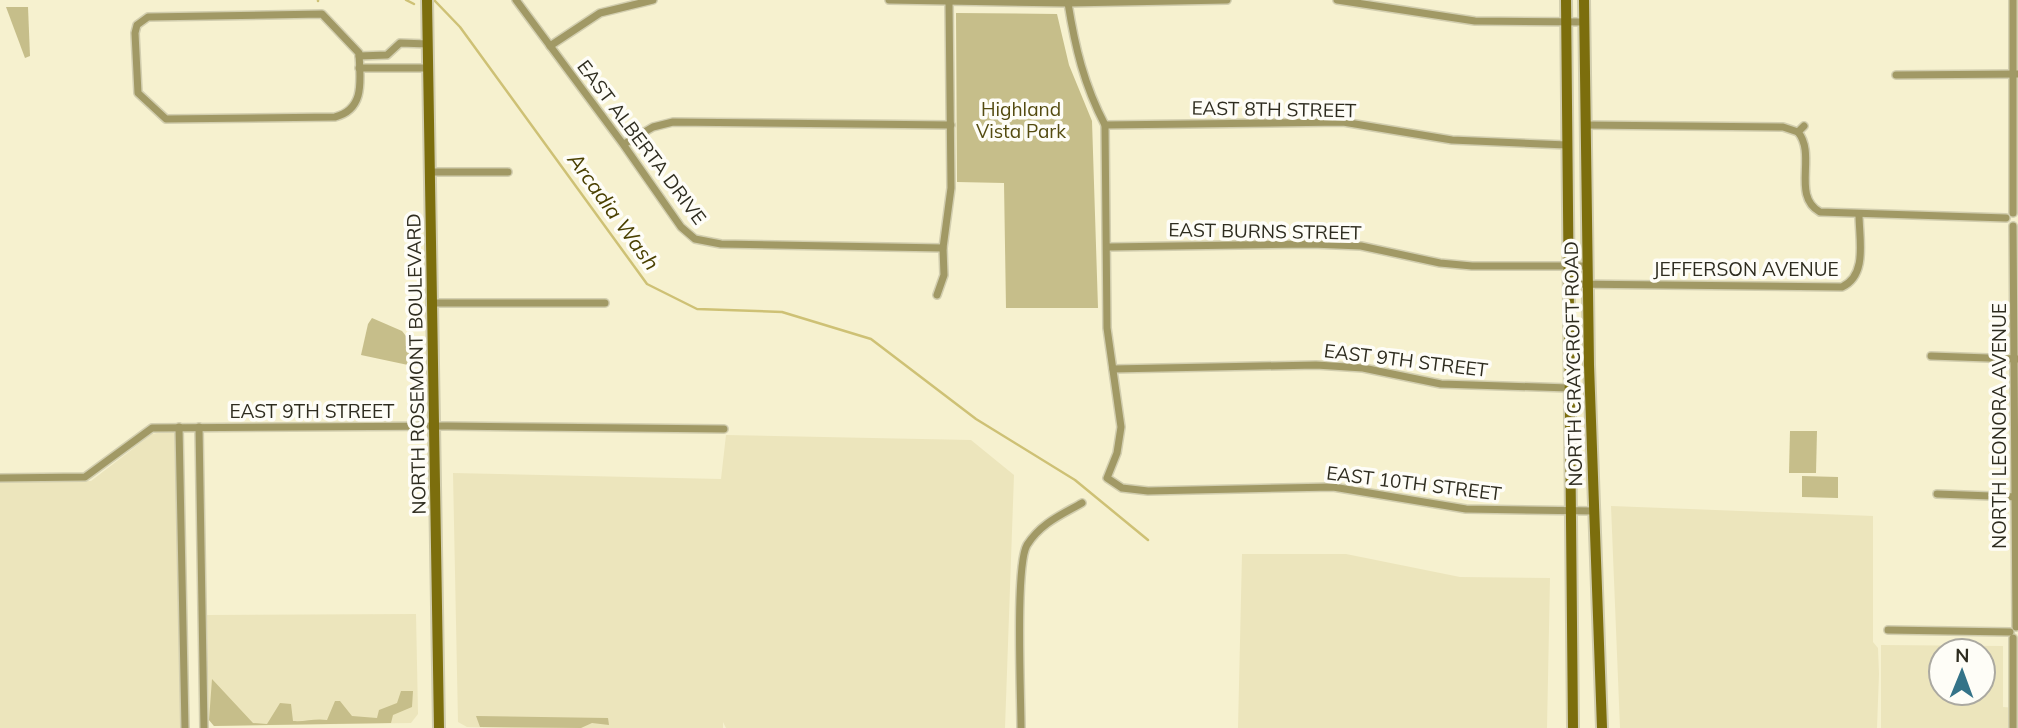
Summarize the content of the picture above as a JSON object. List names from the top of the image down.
{
  "streets": {
    "main road": ["NORTH ROSEMONT BOULEVARD", "NORTH CRAYCROFT ROAD"],
    "street": [
      "EAST 8TH STREET",
      "EAST ALBERTA DRIVE",
      "EAST BURNS STREET",
      "JEFFERSON AVENUE",
      "EAST 9TH STREET",
      "NORTH LEONORA AVENUE",
      "EAST 10TH STREET"
    ]
  },
  "crossings": [
    ["EAST 8TH STREET", "NORTH CRAYCROFT ROAD"],
    ["EAST BURNS STREET", "NORTH CRAYCROFT ROAD"],
    ["JEFFERSON AVENUE", "NORTH CRAYCROFT ROAD"],
    ["EAST 9TH STREET", "NORTH ROSEMONT BOULEVARD"],
    ["EAST 9TH STREET", "NORTH CRAYCROFT ROAD"],
    ["EAST 9TH STREET", "EAST 10TH STREET"],
    ["NORTH CRAYCROFT ROAD", "EAST 10TH STREET"]
  ],
  "water": ["Arcadia Wash"],
  "parks": ["Highland Vista Park"],
  "north": "top"
}
